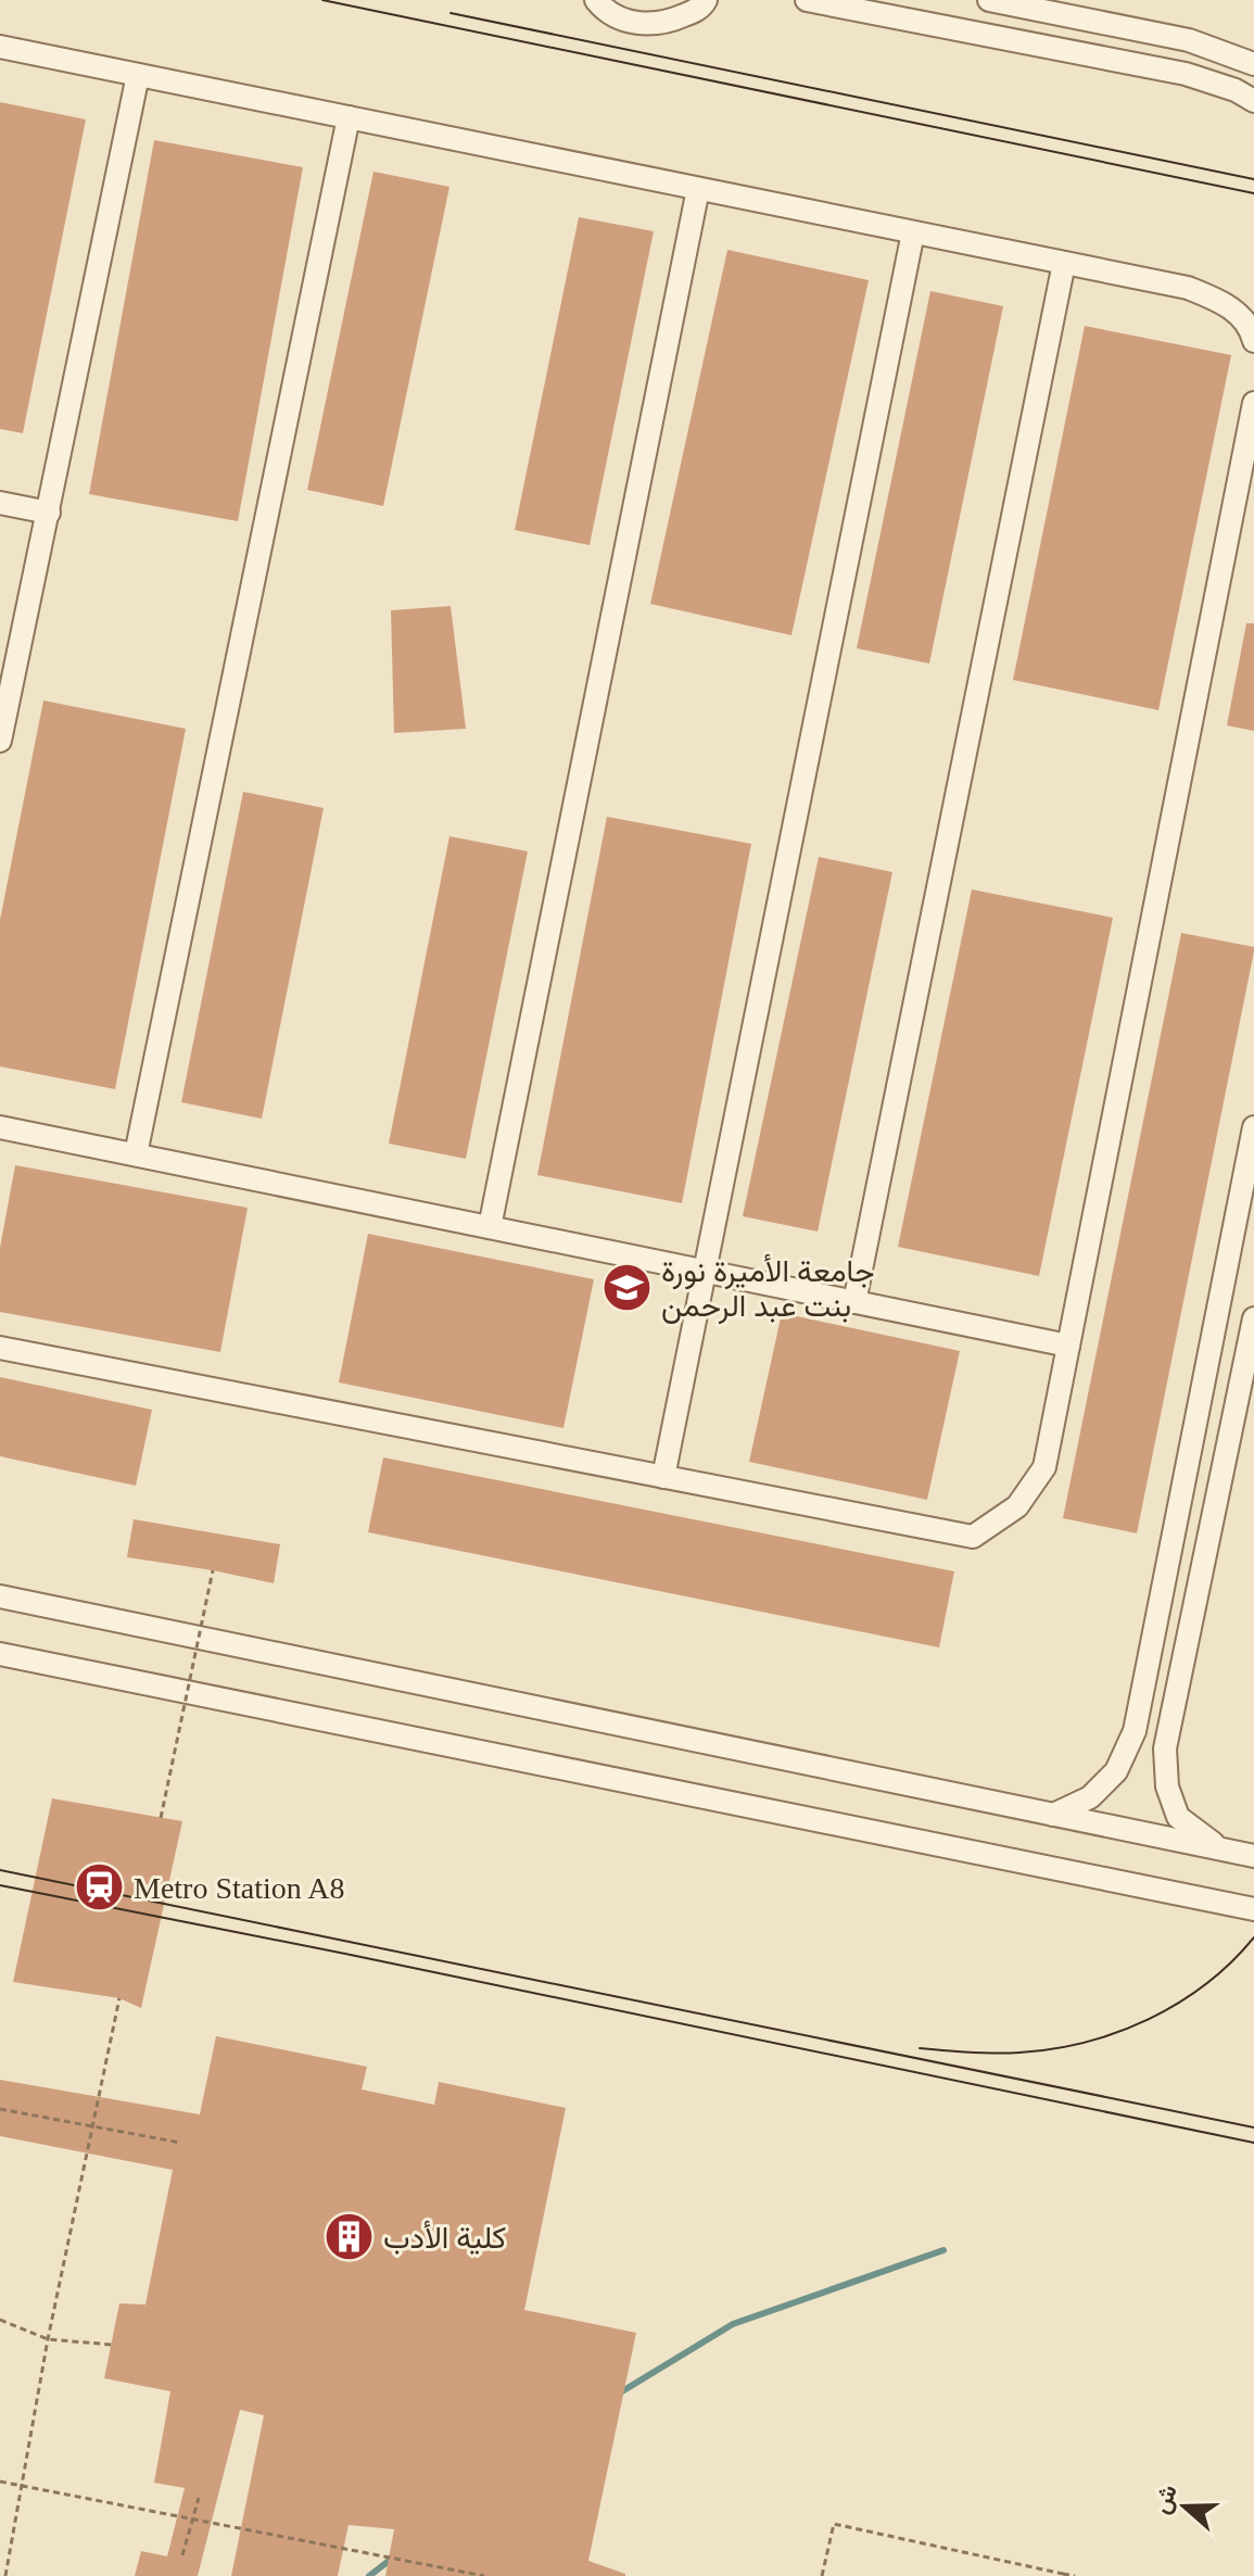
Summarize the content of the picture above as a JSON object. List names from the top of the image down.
{
  "places": {
    "school or university": ["جامعة الأميرة نورة بنت عبد الرحمن"],
    "station": ["Metro Station A8"],
    "building": ["كلية الأدب"]
  },
  "north": "left"
}
